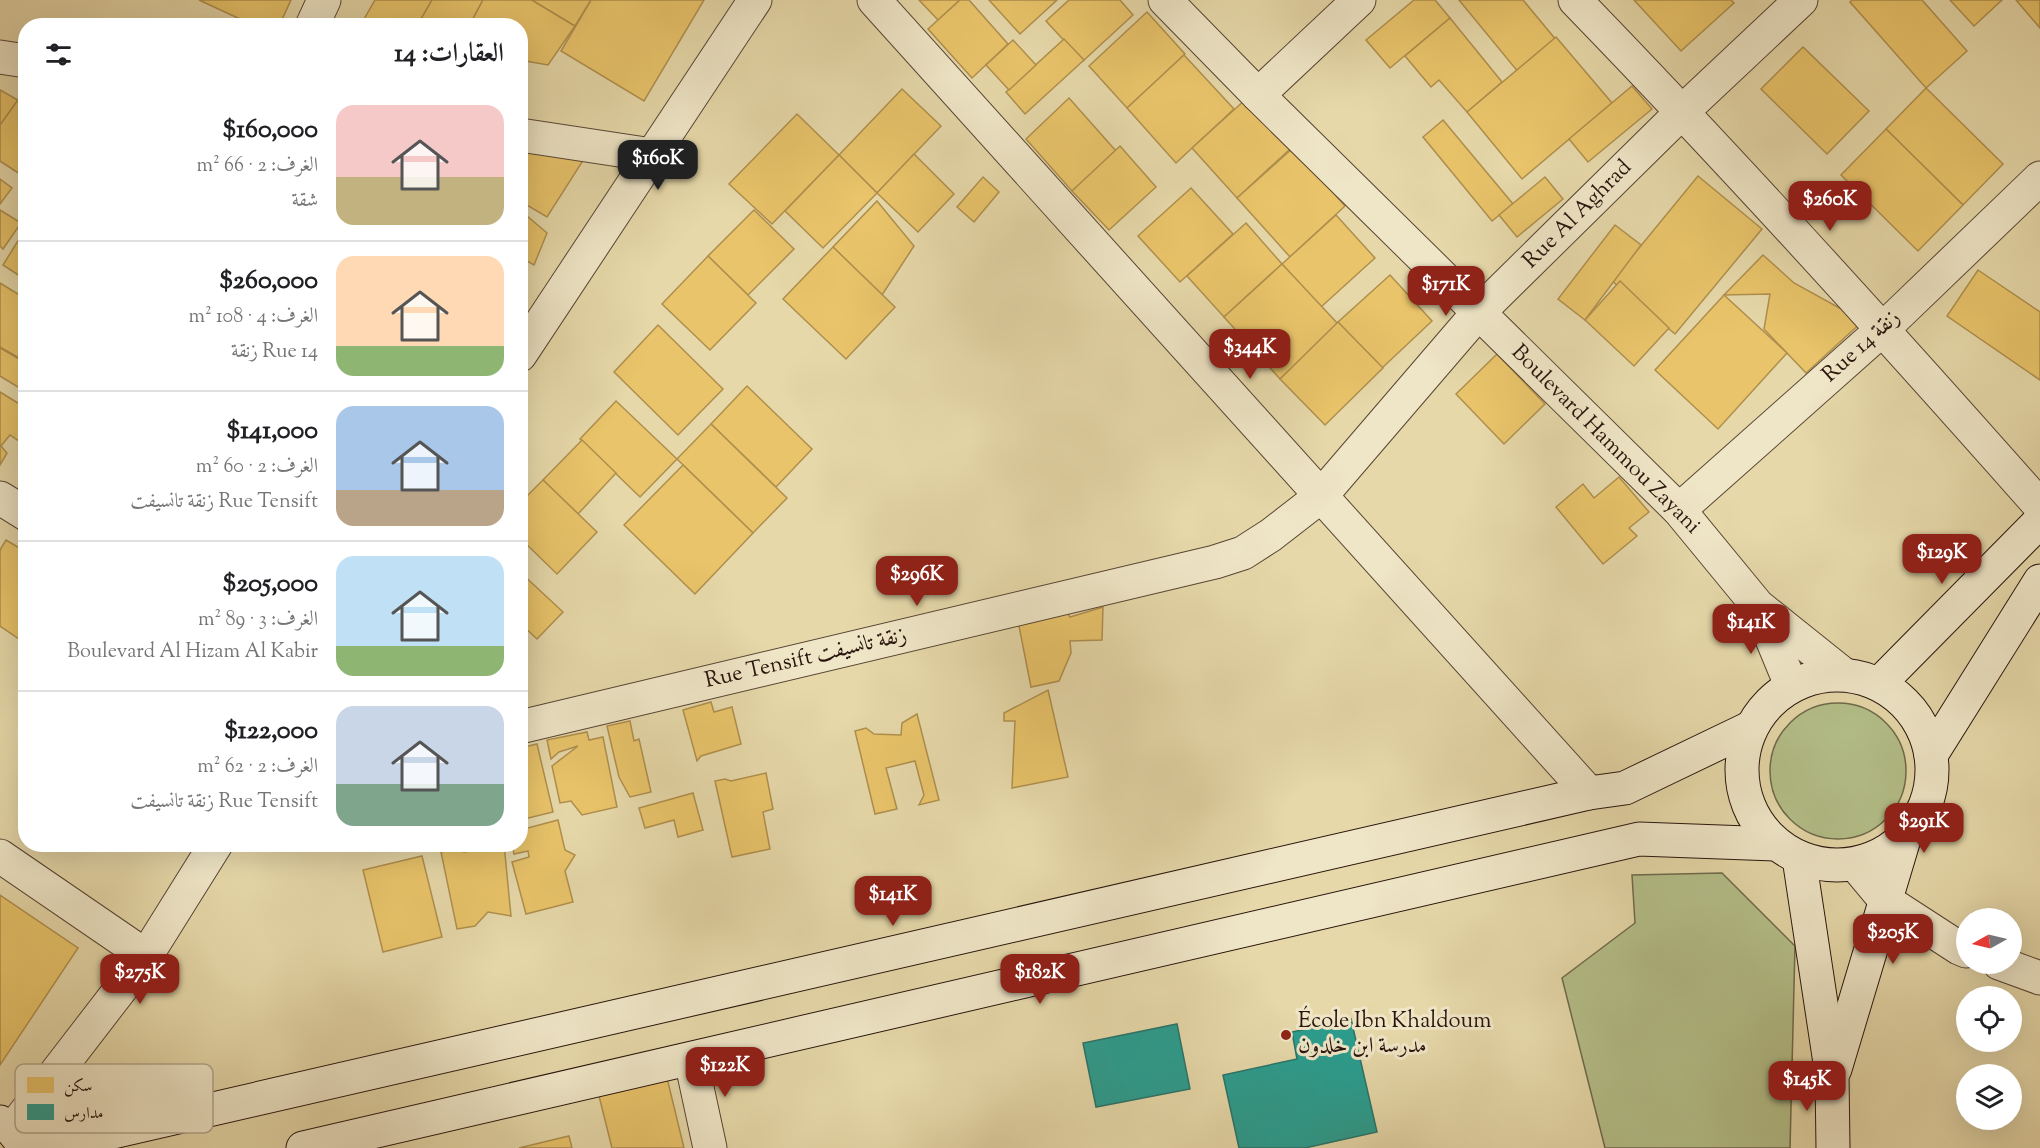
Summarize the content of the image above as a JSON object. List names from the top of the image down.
{
  "streets": {
    "street": [
      "Rue Al Aghrad",
      "Rue 14 زنقة",
      "Boulevard Hammou Zayani",
      "Rue Tensift زنقة تانسيفت"
    ]
  },
  "crossings": [
    ["Rue Al Aghrad", "Boulevard Hammou Zayani"],
    ["Rue Al Aghrad", "Rue Tensift زنقة تانسيفت"],
    ["Rue 14 زنقة", "Boulevard Hammou Zayani"]
  ],
  "places": ["École Ibn Khaldoum مدرسة ابن خلدون"],
  "legend": ["سكن", "مدارس"],
  "north": "left",
  "page": {
    "heading": "العقارات: 14",
    "list": [
      {
        "name": "$160,000",
        "note": "الغرف: 2 · 66 m² · شقة"
      },
      {
        "name": "$260,000",
        "note": "الغرف: 4 · 108 m² · Rue 14 زنقة"
      },
      {
        "name": "$141,000",
        "note": "الغرف: 2 · 60 m² · Rue Tensift زنقة تانسيفت"
      },
      {
        "name": "$205,000",
        "note": "الغرف: 3 · 89 m² · Boulevard Al Hizam Al Kabir"
      },
      {
        "name": "$122,000",
        "note": "الغرف: 2 · 62 m² · Rue Tensift زنقة تانسيفت"
      }
    ],
    "price": [
      "$160K",
      "$260K",
      "$171K",
      "$344K",
      "$129K",
      "$296K",
      "$141K",
      "$291K",
      "$141K",
      "$205K",
      "$275K",
      "$182K",
      "$122K",
      "$145K"
    ]
  }
}
